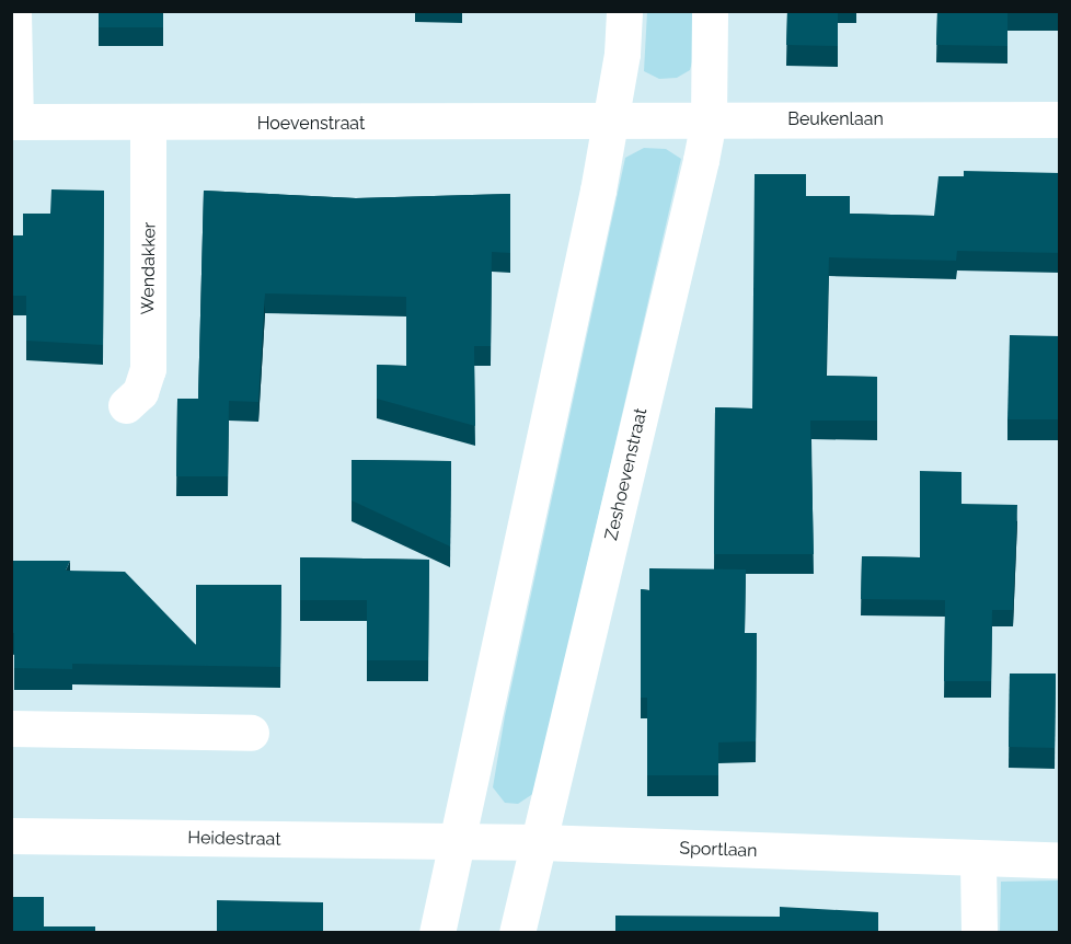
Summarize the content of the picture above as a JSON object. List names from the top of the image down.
{
  "streets": {
    "street": [
      "Beukenlaan",
      "Hoevenstraat",
      "Wendakker",
      "Zeshoevenstraat",
      "Heidestraat",
      "Sportlaan"
    ]
  },
  "crossings": [
    ["Beukenlaan", "Hoevenstraat"],
    ["Beukenlaan", "Zeshoevenstraat"],
    ["Hoevenstraat", "Wendakker"],
    ["Zeshoevenstraat", "Sportlaan"],
    ["Heidestraat", "Sportlaan"]
  ]
}
